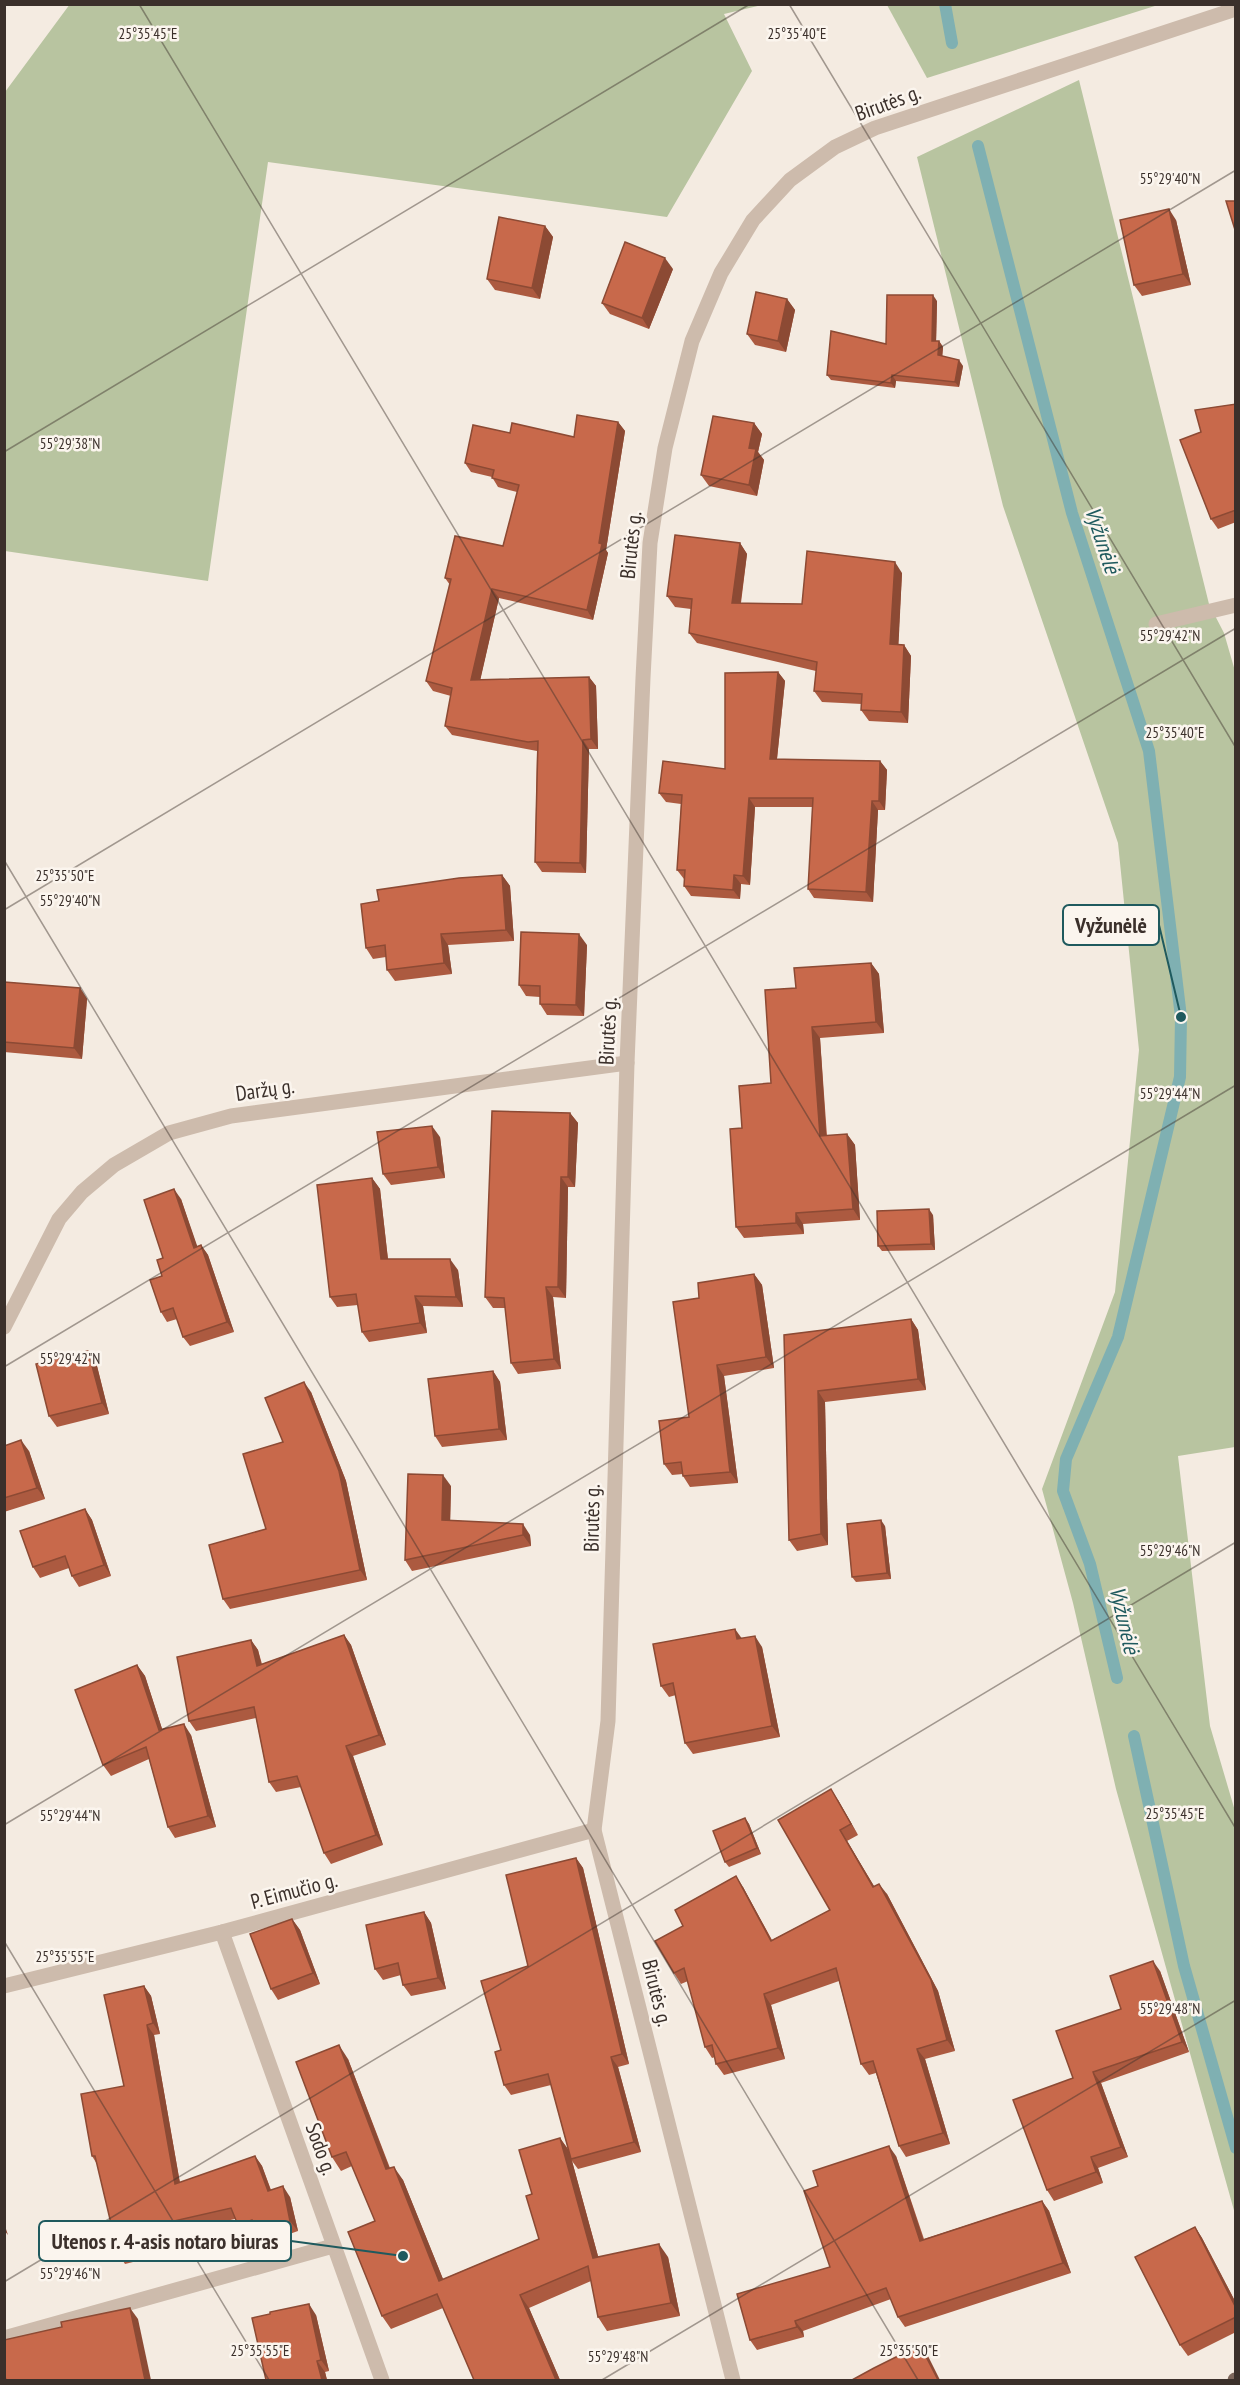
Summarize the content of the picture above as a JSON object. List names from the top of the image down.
{
  "streets": {
    "street": [
      "Birutės g.",
      "Daržų g.",
      "P. Eimučio g.",
      "Sodo g."
    ]
  },
  "crossings": [
    ["Birutės g.", "Daržų g."],
    ["Birutės g.", "P. Eimučio g."],
    ["P. Eimučio g.", "Sodo g."]
  ],
  "water": ["Vyžunėlė"],
  "places": ["Vyžunėlė", "Utenos r. 4-asis notaro biuras"],
  "coordinates": [
    "25°35'45\"E",
    "25°35'40\"E",
    "55°29'40\"N",
    "55°29'38\"N",
    "55°29'42\"N",
    "25°35'50\"E",
    "55°29'44\"N",
    "55°29'46\"N",
    "25°35'55\"E",
    "55°29'48\"N"
  ]
}
